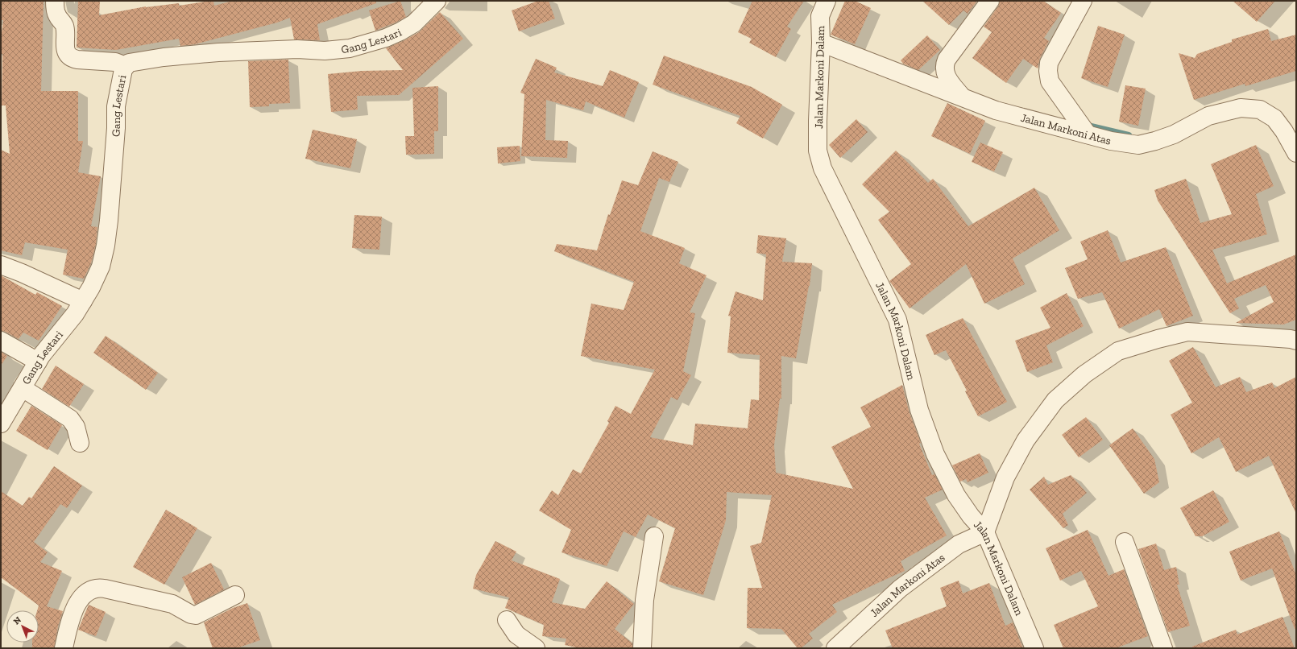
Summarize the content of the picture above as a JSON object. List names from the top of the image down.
{
  "streets": {
    "street": ["Gang Lestari", "Jalan Markoni Dalam", "Jalan Markoni Atas"]
  },
  "crossings": [
    ["Jalan Markoni Dalam", "Jalan Markoni Atas"]
  ],
  "north": "top left"
}
